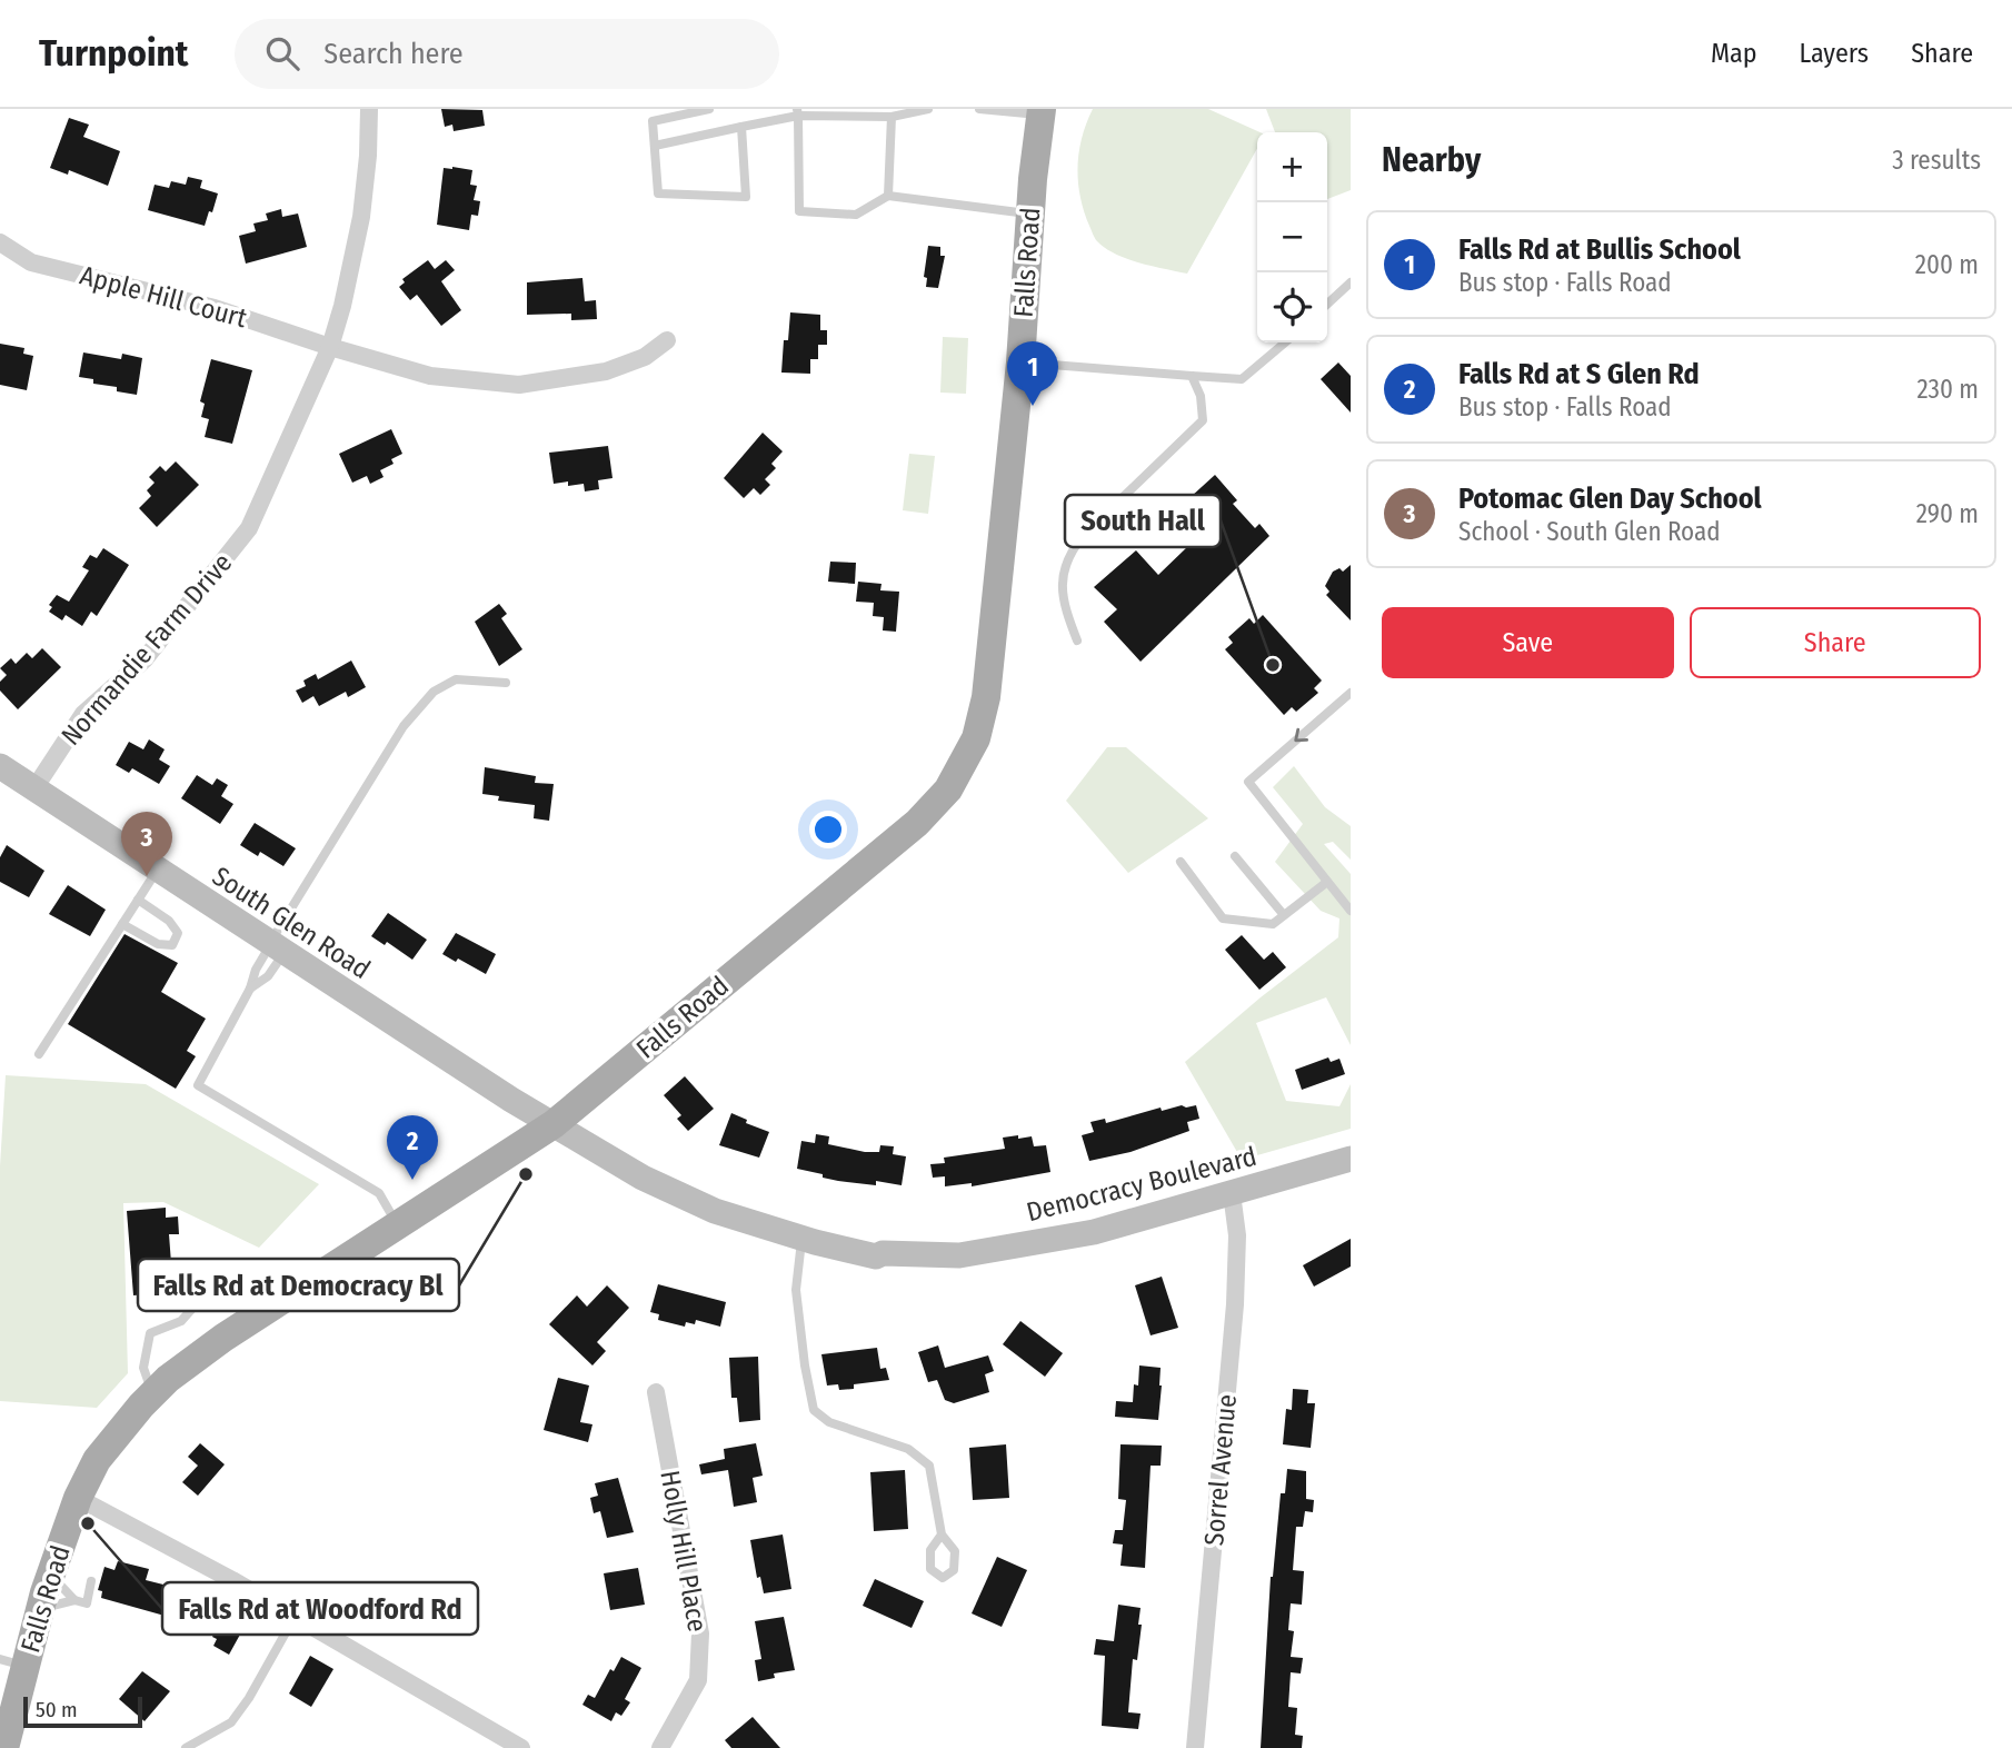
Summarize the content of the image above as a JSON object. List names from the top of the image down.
{
  "streets": {
    "main road": ["Falls Road", "South Glen Road", "Democracy Boulevard"],
    "street": [
      "Apple Hill Court",
      "Normandie Farm Drive",
      "Sorrel Avenue",
      "Holly Hill Place"
    ]
  },
  "crossings": [
    ["Falls Road", "South Glen Road"],
    ["Falls Road", "Democracy Boulevard"],
    ["Apple Hill Court", "Normandie Farm Drive"],
    ["Normandie Farm Drive", "South Glen Road"],
    ["South Glen Road", "Democracy Boulevard"],
    ["Democracy Boulevard", "Sorrel Avenue"]
  ],
  "places": ["South Hall", "Falls Rd at Democracy Bl", "Falls Rd at Woodford Rd"],
  "scale_bar": "50 m",
  "page": {
    "header": "Turnpoint",
    "search": "Search here",
    "nav": ["Map", "Layers", "Share"],
    "heading": ["Nearby", "3 results"],
    "map_buttons": ["+", "−"],
    "list": [
      {
        "mark": "1",
        "name": "Falls Rd at Bullis School",
        "note": "Bus stop · Falls Road",
        "value": "200 m"
      },
      {
        "mark": "2",
        "name": "Falls Rd at S Glen Rd",
        "note": "Bus stop · Falls Road",
        "value": "230 m"
      },
      {
        "mark": "3",
        "name": "Potomac Glen Day School",
        "note": "School · South Glen Road",
        "value": "290 m"
      }
    ],
    "pins": ["1", "3", "2"],
    "buttons": ["Save", "Share"],
    "scale": "50 m"
  }
}
